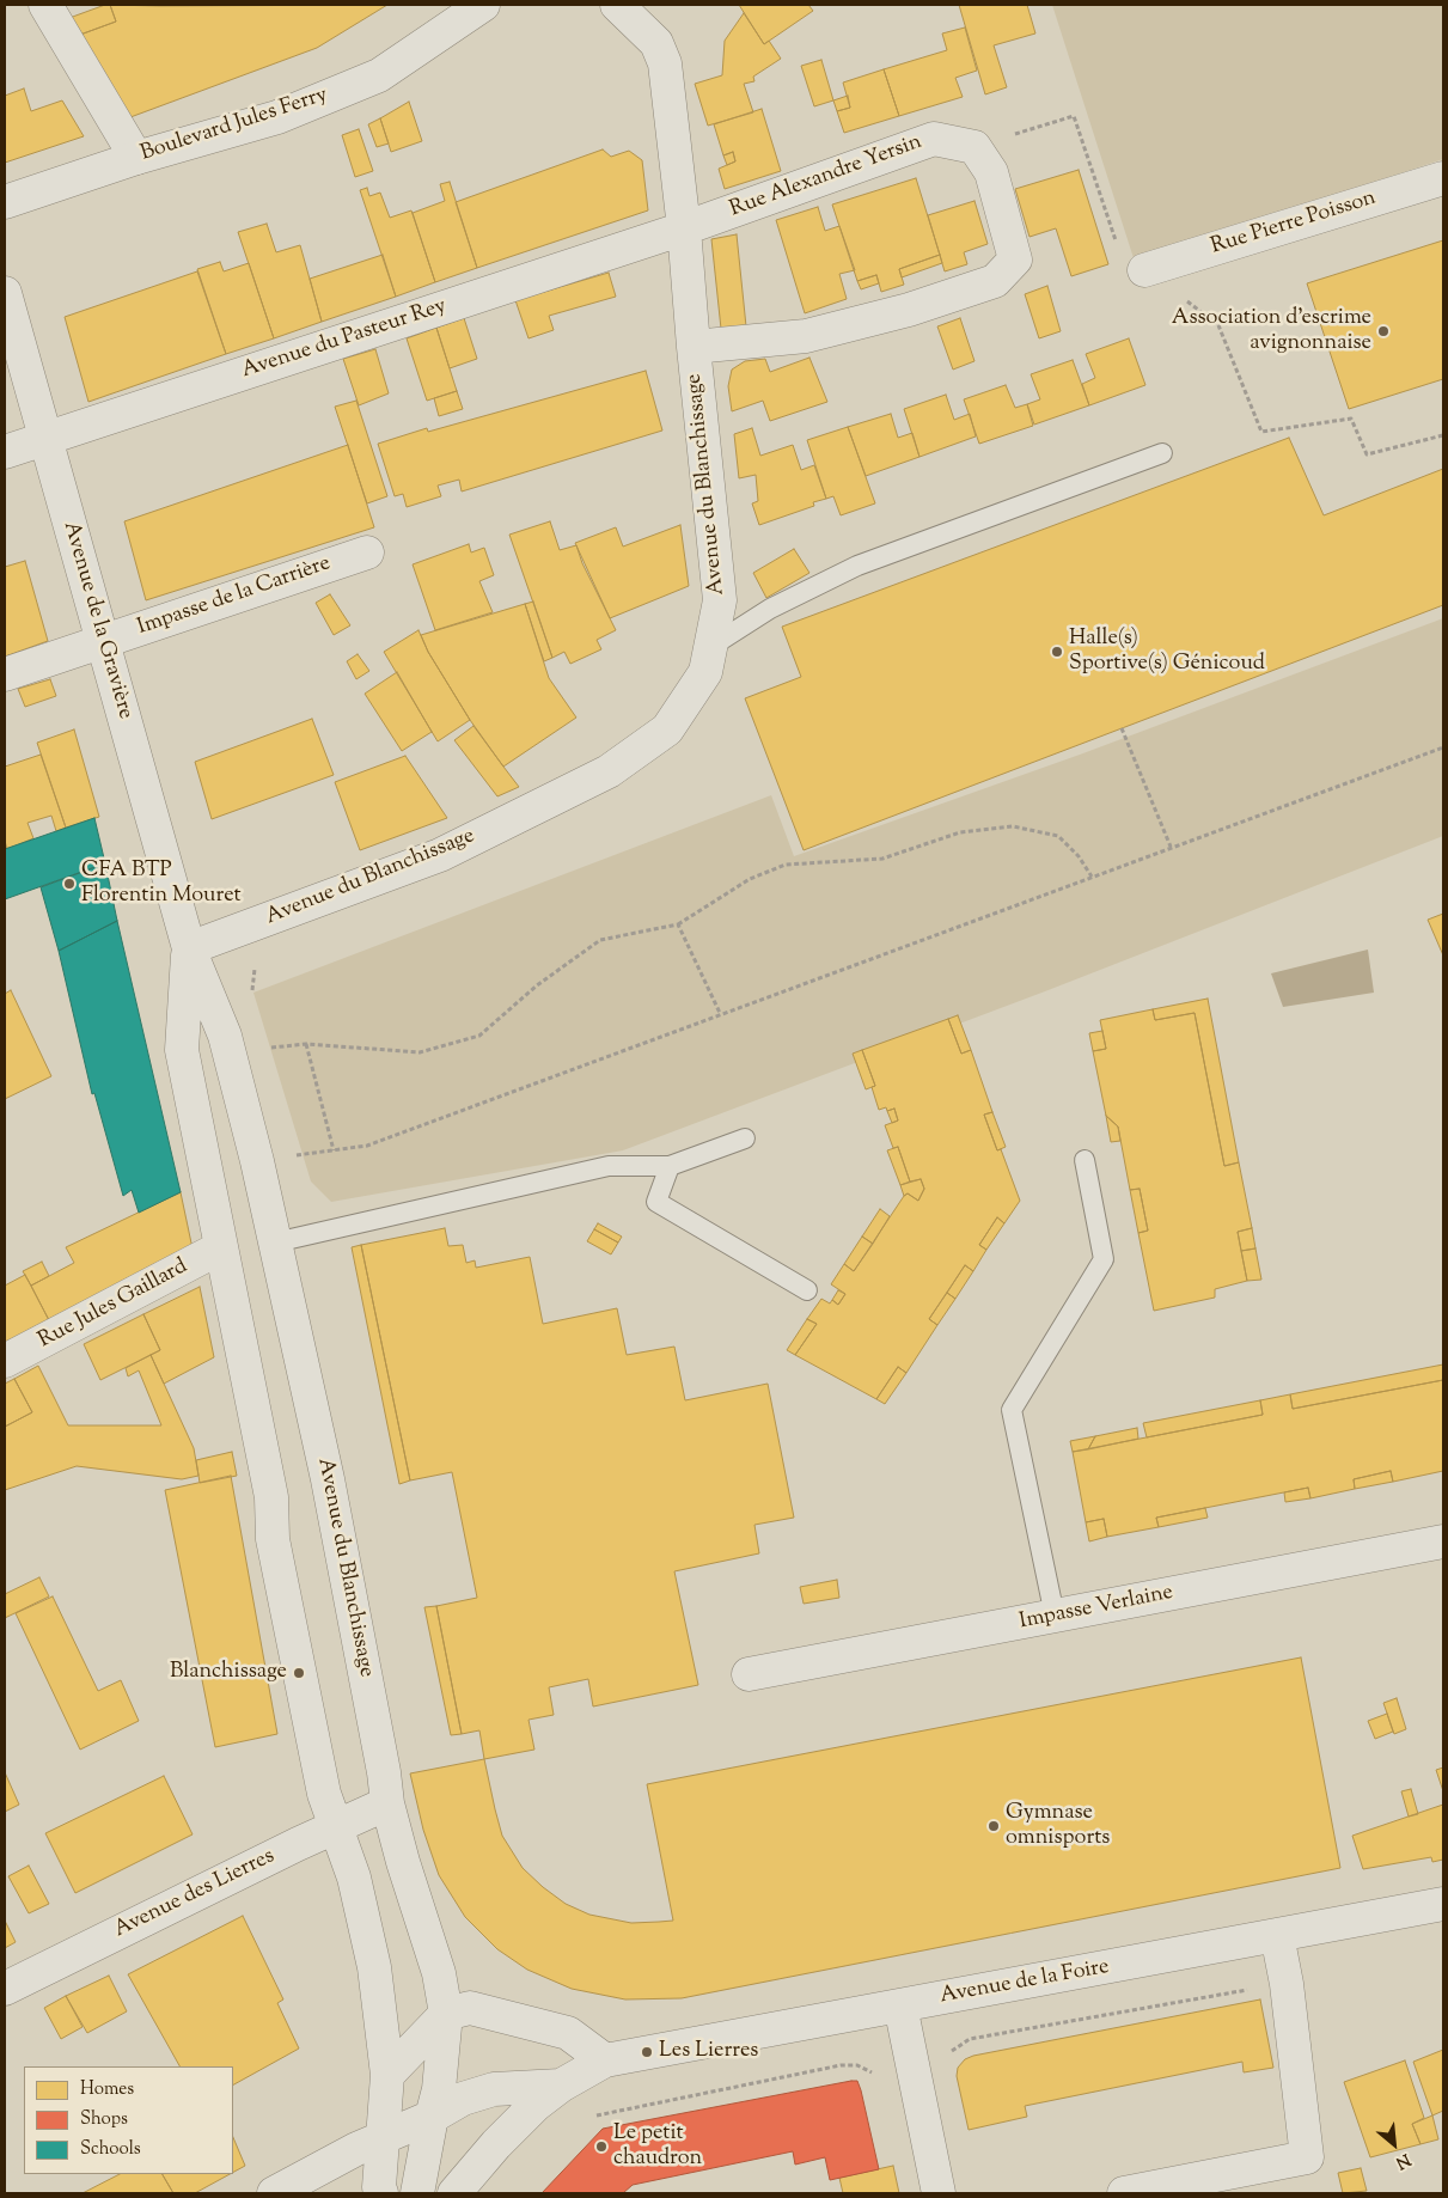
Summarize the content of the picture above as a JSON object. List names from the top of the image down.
{
  "streets": {
    "street": [
      "Boulevard Jules Ferry",
      "Rue Alexandre Yersin",
      "Rue Pierre Poisson",
      "Avenue du Pasteur Rey",
      "Avenue du Blanchissage",
      "Impasse de la Carrière",
      "Avenue de la Gravière",
      "Rue Jules Gaillard",
      "Impasse Verlaine",
      "Avenue des Lierres",
      "Avenue de la Foire"
    ]
  },
  "crossings": [
    ["Rue Alexandre Yersin", "Avenue du Pasteur Rey"],
    ["Rue Alexandre Yersin", "Avenue du Blanchissage"],
    ["Avenue du Pasteur Rey", "Avenue du Blanchissage"],
    ["Avenue du Pasteur Rey", "Avenue de la Gravière"],
    ["Avenue du Blanchissage", "Avenue de la Gravière"],
    ["Avenue du Blanchissage", "Avenue des Lierres"],
    ["Avenue du Blanchissage", "Avenue de la Foire"],
    ["Impasse de la Carrière", "Avenue de la Gravière"]
  ],
  "places": [
    "Association d’escrime avignonnaise",
    "Halle(s) Sportive(s) Génicoud",
    "CFA BTP Florentin Mouret",
    "Blanchissage",
    "Gymnase omnisports",
    "Les Lierres",
    "Le petit chaudron"
  ],
  "legend": ["Homes", "Shops", "Schools"],
  "north": "bottom right"
}
